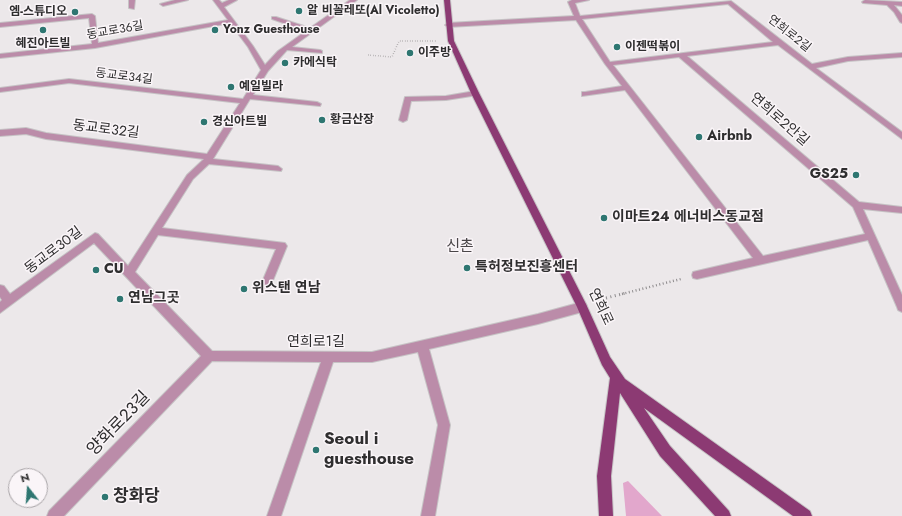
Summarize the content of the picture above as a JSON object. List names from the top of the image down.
{
  "streets": {
    "main road": ["연희로"],
    "street": [
      "동교로36길",
      "연희로2길",
      "동교로34길",
      "연희로2안길",
      "동교로32길",
      "동교로30길",
      "연희로1길",
      "양화로23길"
    ]
  },
  "crossings": [
    ["연희로2길", "연희로"],
    ["연희로", "연희로1길"],
    ["연희로1길", "양화로23길"]
  ],
  "districts": ["신촌"],
  "places": [
    "알 비꼴레또(Al Vicoletto)",
    "엠-스튜디오",
    "혜진아트빌",
    "Yonz Guesthouse",
    "이젠떡볶이",
    "이주방",
    "카에식탁",
    "예일빌라",
    "황금산장",
    "경신아트빌",
    "Airbnb",
    "GS25",
    "이마트24 에너비스동교점",
    "특허정보진흥센터",
    "CU",
    "위스탠 연남",
    "연남그곳",
    "Seoul i guesthouse",
    "창화당"
  ],
  "north": "top"
}
